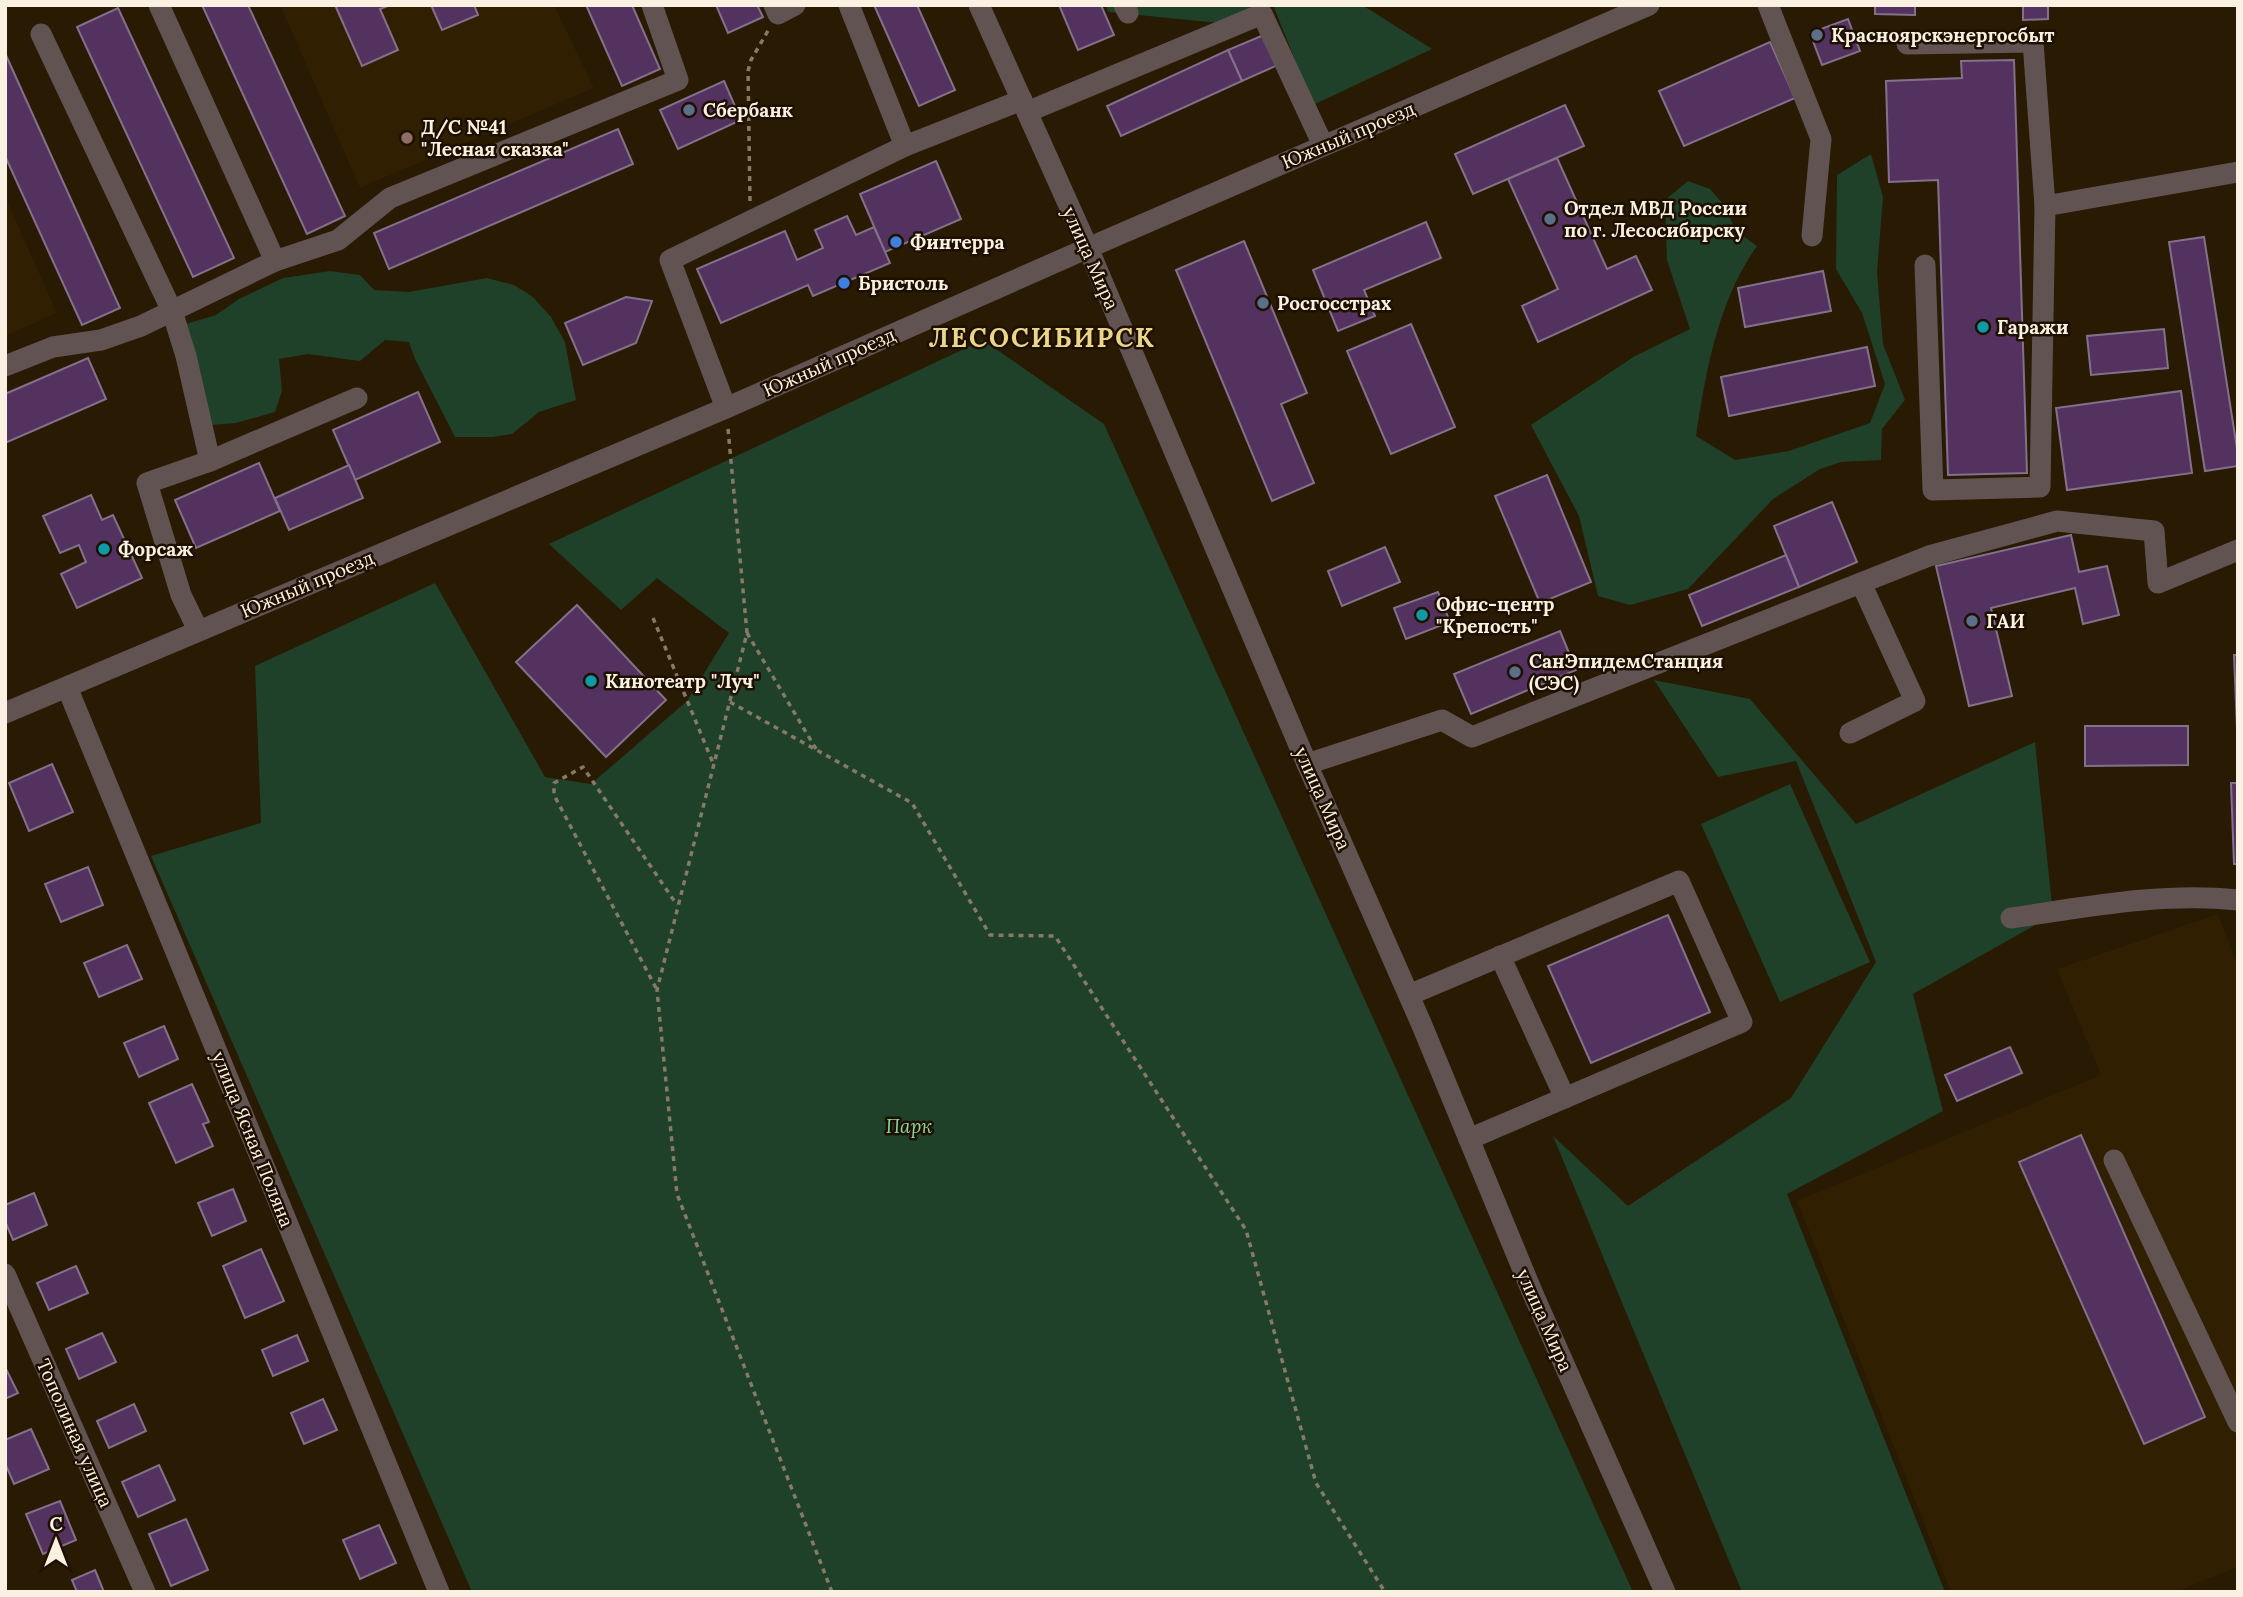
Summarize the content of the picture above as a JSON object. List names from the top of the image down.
{
  "streets": {
    "street": [
      "Южный проезд",
      "улица Мира",
      "улица Ясная Поляна",
      "Тополиная улица"
    ]
  },
  "crossings": [
    ["Южный проезд", "улица Мира"],
    ["Южный проезд", "улица Ясная Поляна"]
  ],
  "districts": ["ЛЕСОСИБИРСК"],
  "parks": ["Парк"],
  "places": [
    "Красноярскэнергосбыт",
    "Сбербанк",
    "Д/С №41 \"Лесная сказка\"",
    "Отдел МВД России по г. Лесосибирску",
    "Финтерра",
    "Бристоль",
    "Росгосстрах",
    "Гаражи",
    "Форсаж",
    "Офис-центр \"Крепость\"",
    "ГАИ",
    "СанЭпидемСтанция (СЭС)",
    "Кинотеатр \"Луч\""
  ],
  "north": "top"
}
